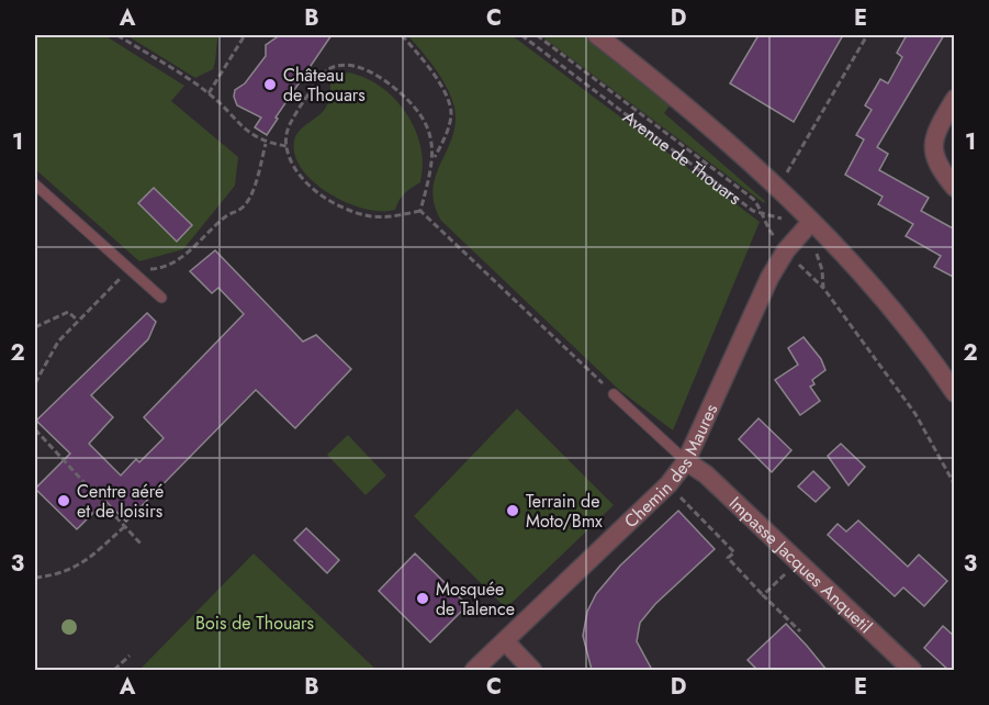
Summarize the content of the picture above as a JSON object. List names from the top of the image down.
{
  "streets": {
    "street": ["Avenue de Thouars", "Chemin des Maures", "Impasse Jacques Anquetil"]
  },
  "crossings": [
    ["Avenue de Thouars", "Chemin des Maures"],
    ["Chemin des Maures", "Impasse Jacques Anquetil"]
  ],
  "parks": ["Bois de Thouars"],
  "places": [
    "Château de Thouars",
    "Centre aéré et de loisirs",
    "Terrain de Moto/Bmx",
    "Mosquée de Talence"
  ],
  "grid": {
    "columns": [
      "A",
      "B",
      "C",
      "D",
      "E"
    ],
    "rows": ["1", "2", "3"]
  }
}
